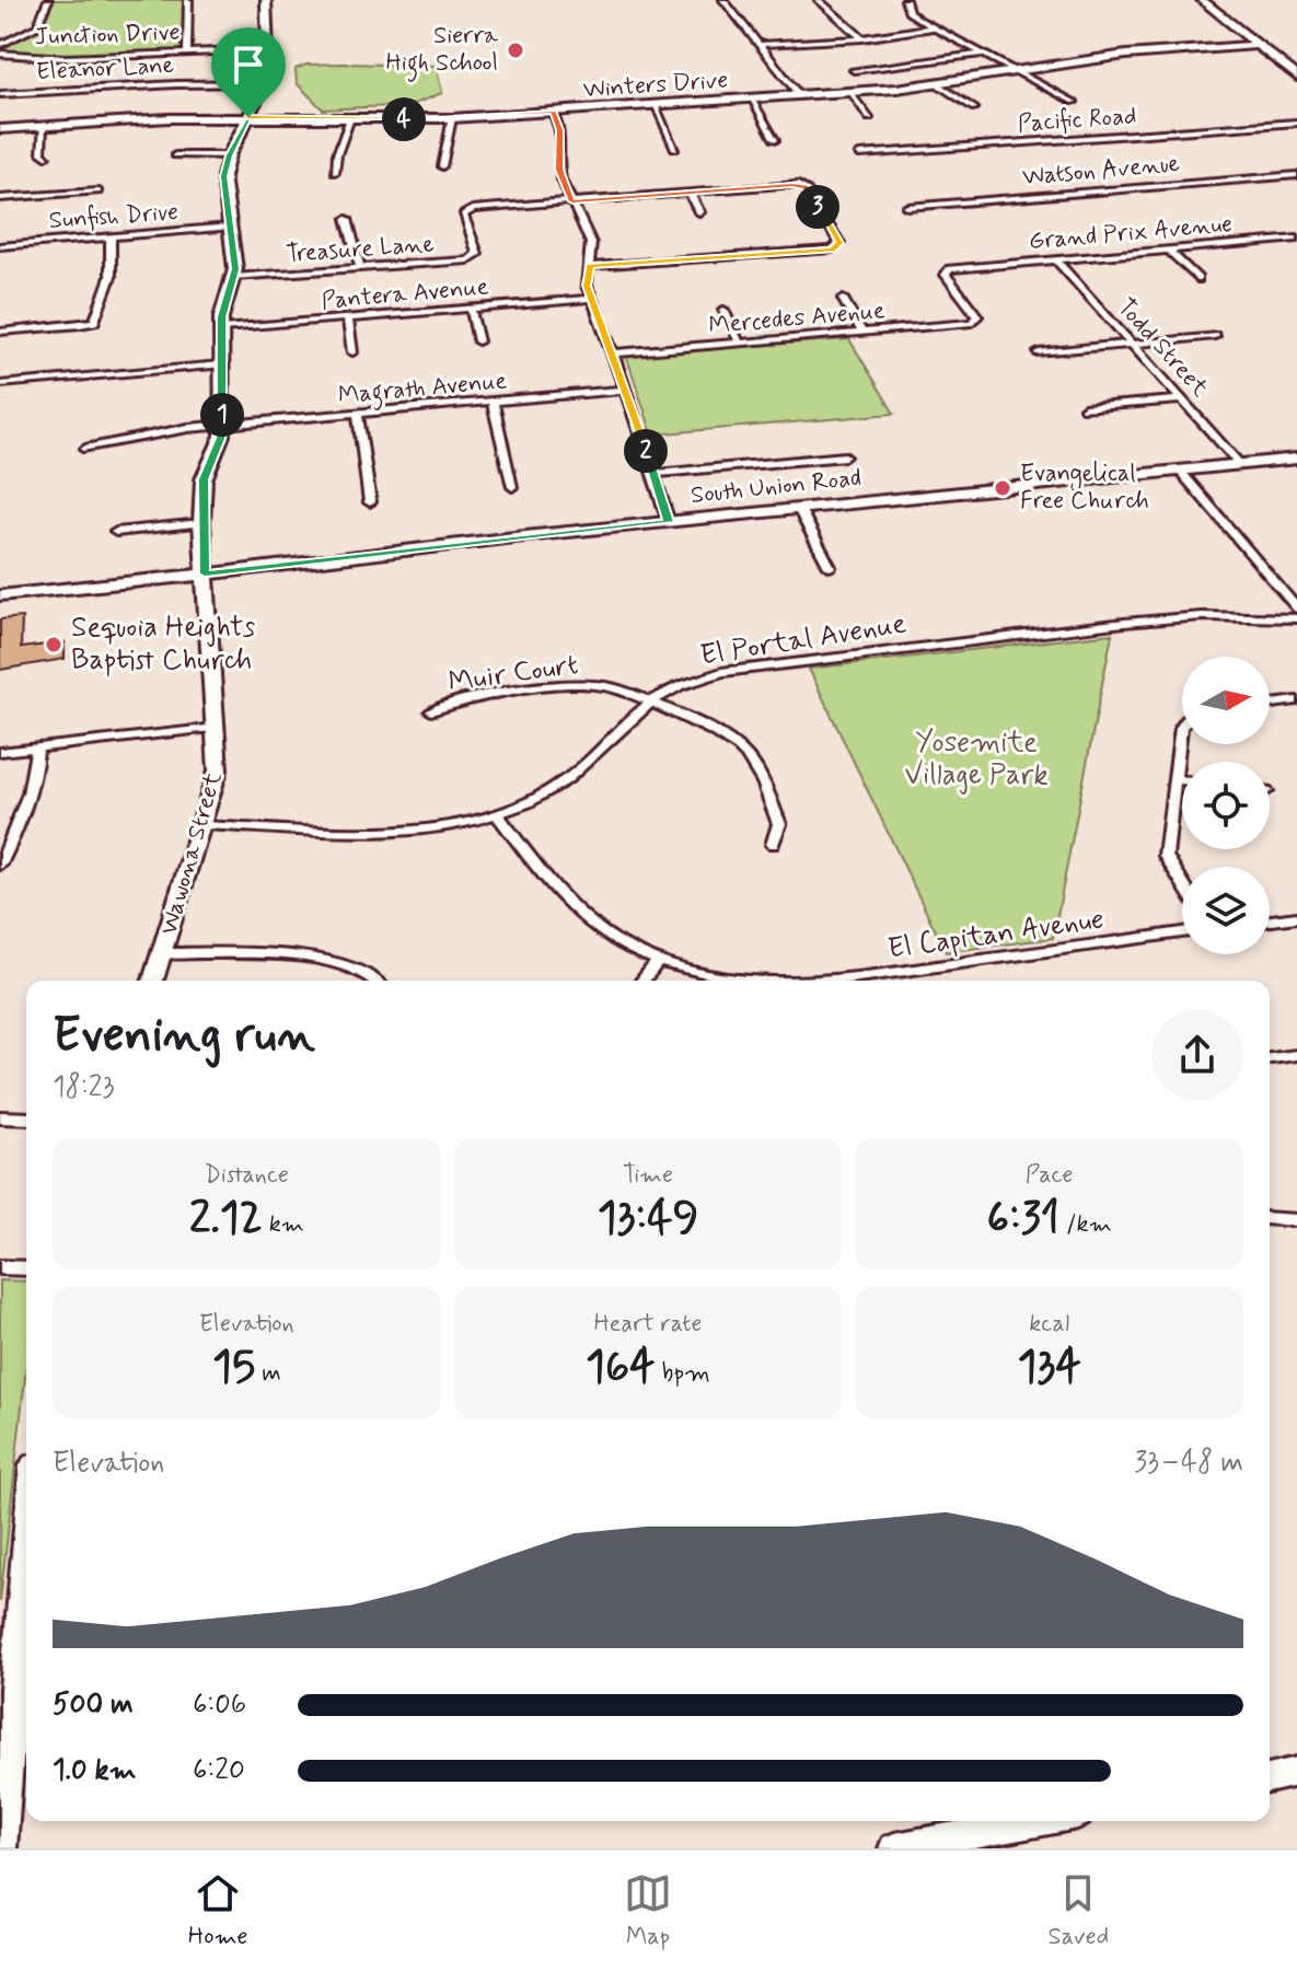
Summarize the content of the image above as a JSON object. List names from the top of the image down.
{
  "streets": {
    "street": [
      "Junction Drive",
      "Eleanor Lane",
      "Winters Drive",
      "Pacific Road",
      "Watson Avenue",
      "Sunfish Drive",
      "Grand Prix Avenue",
      "Treasure Lane",
      "Pantera Avenue",
      "Mercedes Avenue",
      "Todd Street",
      "Magrath Avenue",
      "South Union Road",
      "El Portal Avenue",
      "Muir Court",
      "Wawona Street",
      "El Capitan Avenue"
    ]
  },
  "crossings": [
    ["Junction Drive", "Wawona Street"],
    ["Eleanor Lane", "Wawona Street"],
    ["Winters Drive", "Wawona Street"],
    ["Sunfish Drive", "Wawona Street"],
    ["Grand Prix Avenue", "Mercedes Avenue"],
    ["Grand Prix Avenue", "Todd Street"],
    ["Treasure Lane", "Wawona Street"],
    ["Pantera Avenue", "Wawona Street"],
    ["Todd Street", "South Union Road"],
    ["Magrath Avenue", "Wawona Street"],
    ["South Union Road", "Wawona Street"],
    ["El Portal Avenue", "Muir Court"],
    ["El Portal Avenue", "Wawona Street"],
    ["El Portal Avenue", "El Capitan Avenue"]
  ],
  "parks": ["Yosemite Village Park"],
  "places": ["Sierra High School", "Evangelical Free Church", "Sequoia Heights Baptist Church"],
  "north": "right",
  "page": {
    "pins": [
      "4",
      "3",
      "1",
      "2"
    ],
    "heading": ["Evening run", "18:23"],
    "stats": [
      ["Distance", "2.12 km"],
      ["Time", "13:49"],
      ["Pace", "6:31 /km"],
      ["Elevation", "15 m"],
      ["Heart rate", "164 bpm"],
      ["kcal", "134"]
    ],
    "chart": ["Elevation", "33–48 m"],
    "list": [
      {
        "name": "500 m",
        "note": "6:06"
      },
      {
        "name": "1.0 km",
        "note": "6:20"
      }
    ],
    "tabs": ["Home", "Map", "Saved"]
  }
}
